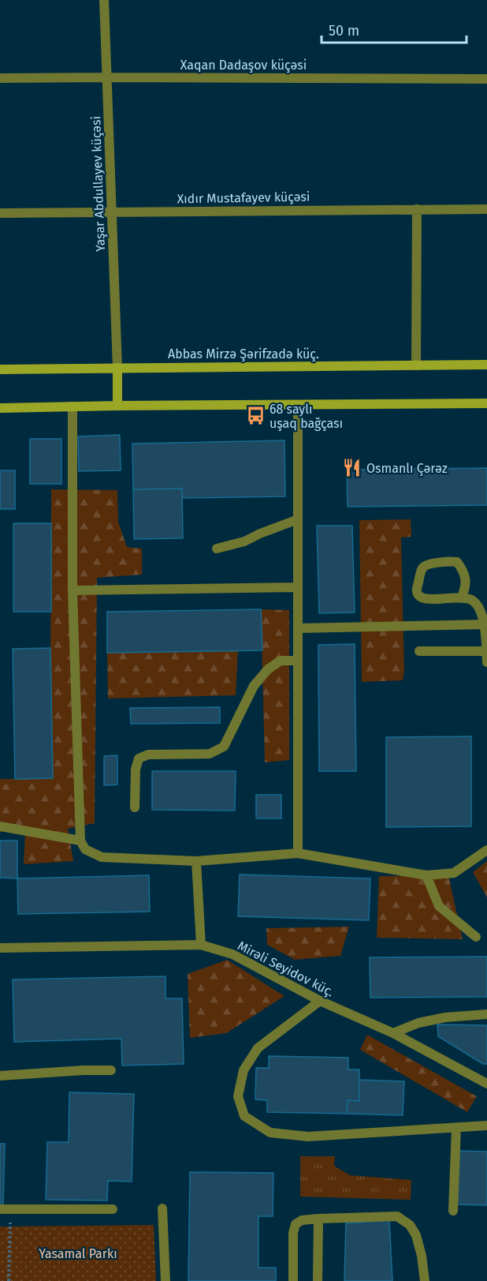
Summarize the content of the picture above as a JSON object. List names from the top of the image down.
{
  "streets": {
    "main road": ["Abbas Mirzə Şərifzadə küç."],
    "street": [
      "Xaqan Dadaşov küçəsi",
      "Yaşar Abdullayev küçəsi",
      "Xıdır Mustafayev küçəsi",
      "Mirəli Seyidov küç."
    ]
  },
  "crossings": [
    ["Xaqan Dadaşov küçəsi", "Yaşar Abdullayev küçəsi"],
    ["Yaşar Abdullayev küçəsi", "Xıdır Mustafayev küçəsi"],
    ["Yaşar Abdullayev küçəsi", "Abbas Mirzə Şərifzadə küç."]
  ],
  "parks": ["Yasamal Parkı"],
  "places": {
    "bus stop": ["68 saylı uşaq bağçası"],
    "restaurant": ["Osmanlı Çərəz"]
  },
  "scale_bar": "50 m"
}
